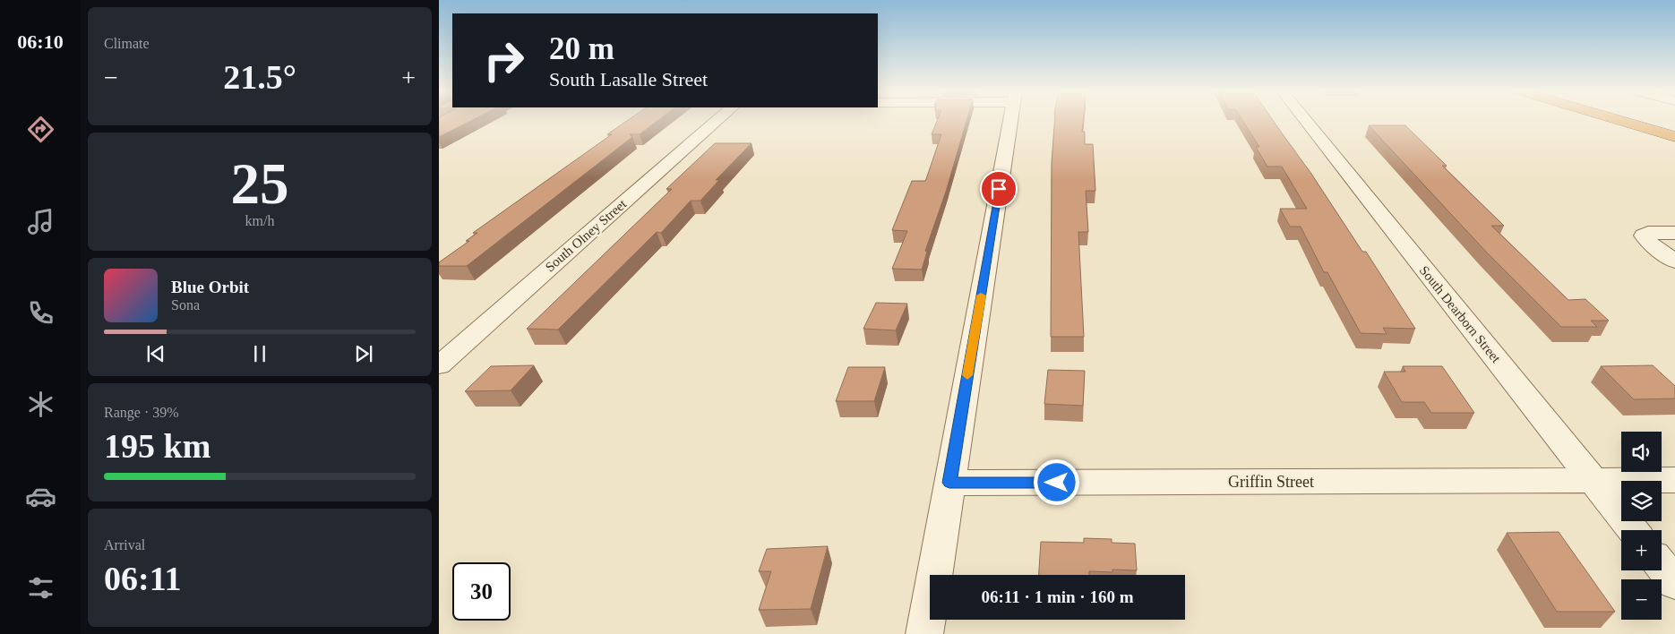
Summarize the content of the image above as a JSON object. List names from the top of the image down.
{
  "streets": {
    "street": ["South Olney Street", "South Dearborn Street", "Griffin Street"]
  },
  "crossings": [
    ["South Dearborn Street", "Griffin Street"]
  ],
  "page": {
    "tabs": "06:10",
    "tile": [
      "Climate",
      ["25", "km/h"],
      ["Range · 39%", "195 km"],
      ["Arrival", "06:11"]
    ],
    "turn": ["20 m", "South Lasalle Street"],
    "heat": ["−", "21.5°", "+"],
    "song": ["Blue Orbit", "Sona"],
    "map_buttons": ["+", "−"],
    "limit": "30",
    "trip": "06:11 · 1 min · 160 m"
  }
}
